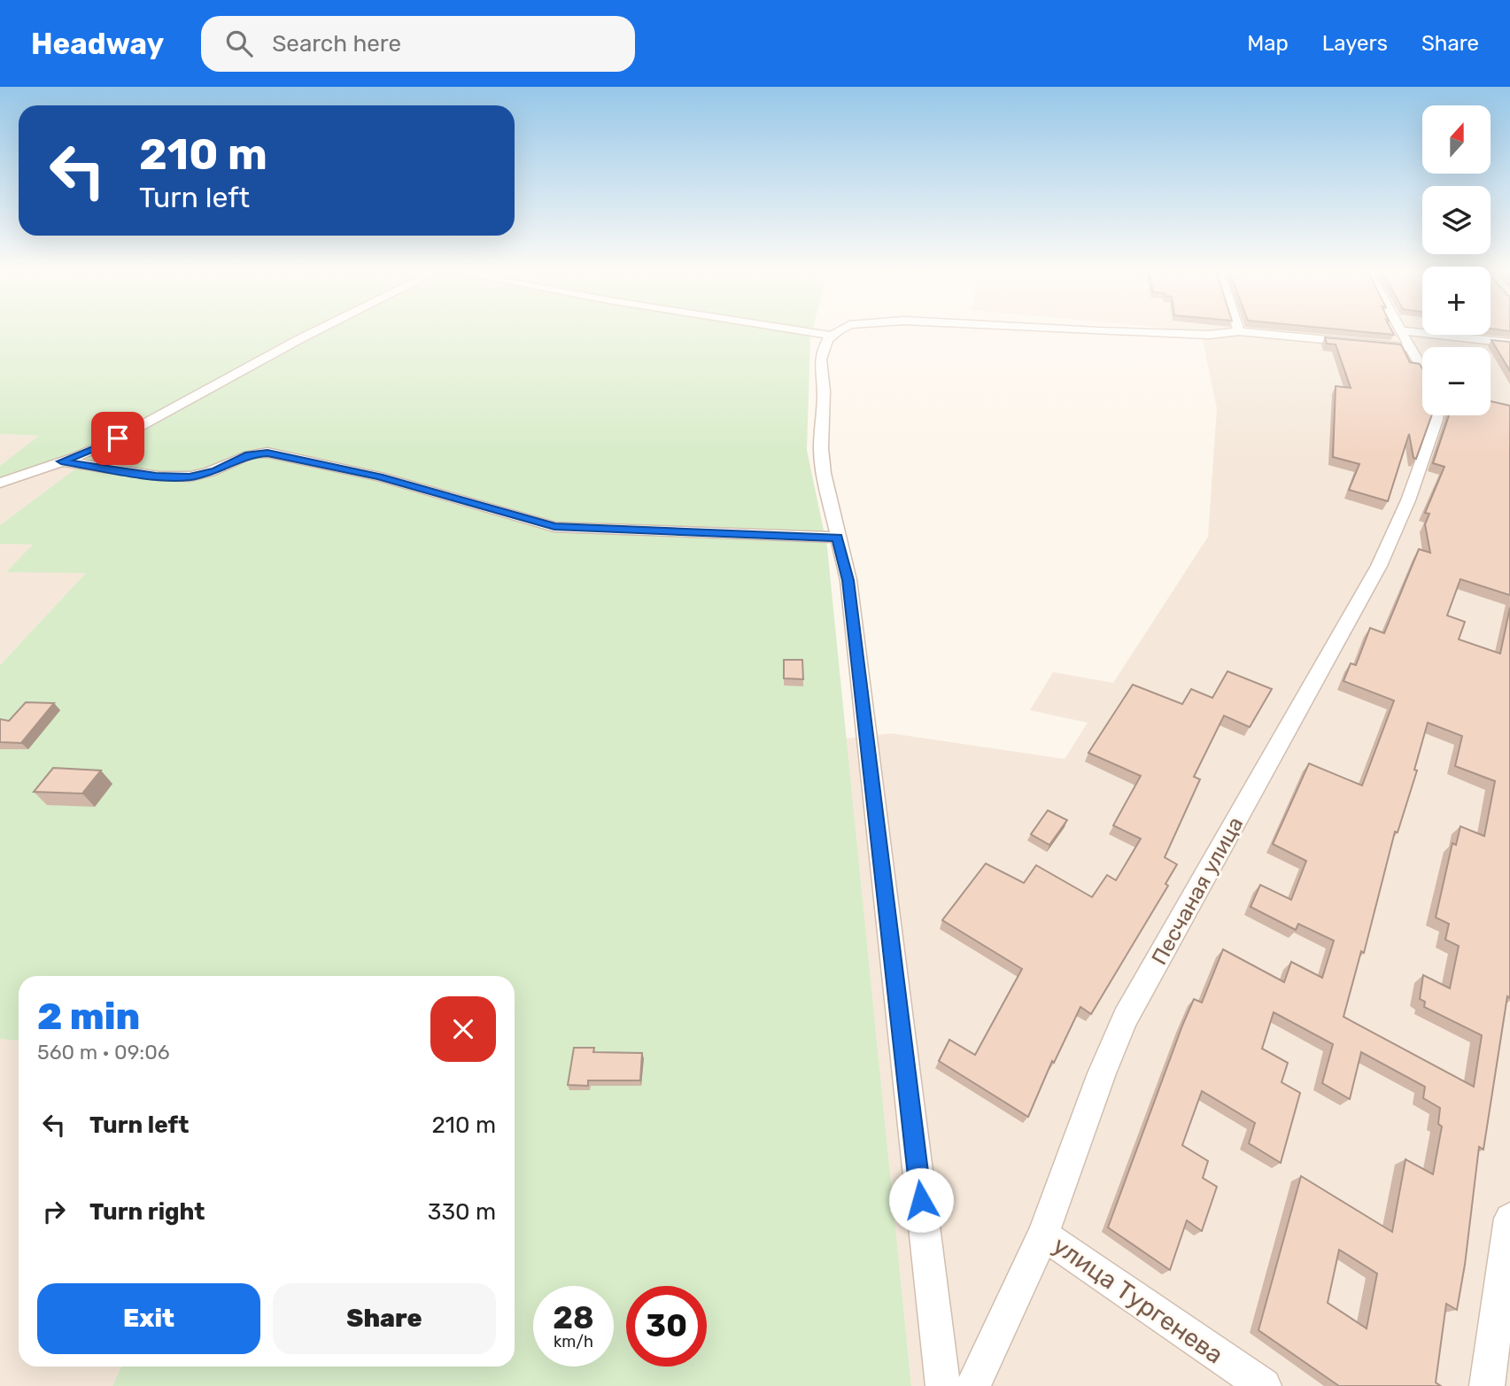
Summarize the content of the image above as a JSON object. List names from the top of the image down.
{
  "streets": {
    "street": ["Песчаная улица", "улица Тургенева"]
  },
  "crossings": [
    ["Песчаная улица", "улица Тургенева"]
  ],
  "north": "top",
  "page": {
    "header": "Headway",
    "search": "Search here",
    "nav": ["Map", "Layers", "Share"],
    "map_buttons": ["+", "−"],
    "turn": ["210 m", "Turn left"],
    "heading": ["2 min", "560 m · 09:06"],
    "list": [
      {
        "name": "Turn left",
        "value": "210 m"
      },
      {
        "name": "Turn right",
        "value": "330 m"
      }
    ],
    "buttons": ["Exit", "Share"],
    "speed": "28 km/h",
    "limit": "30"
  }
}
